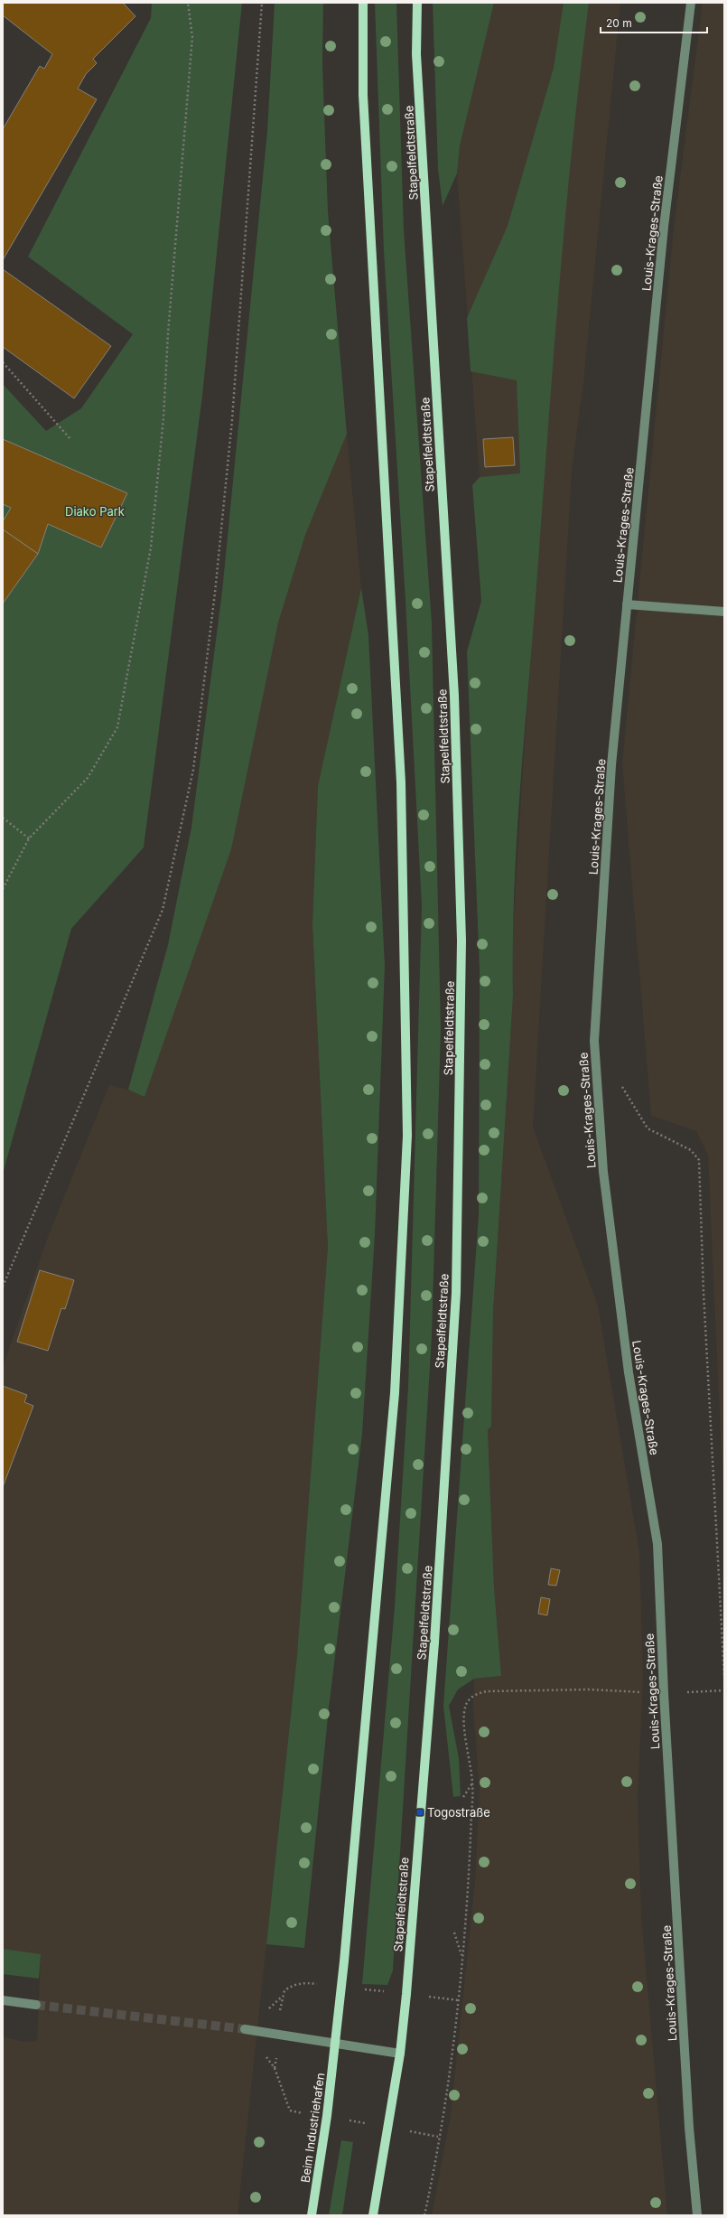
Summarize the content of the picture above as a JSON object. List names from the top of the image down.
{
  "streets": {
    "main road": ["Stapelfeldtstraße", "Beim Industriehafen"],
    "street": ["Louis-Krages-Straße"]
  },
  "parks": ["Diako Park"],
  "places": {
    "transit": ["Togostraße"]
  },
  "scale_bar": "20 m"
}
